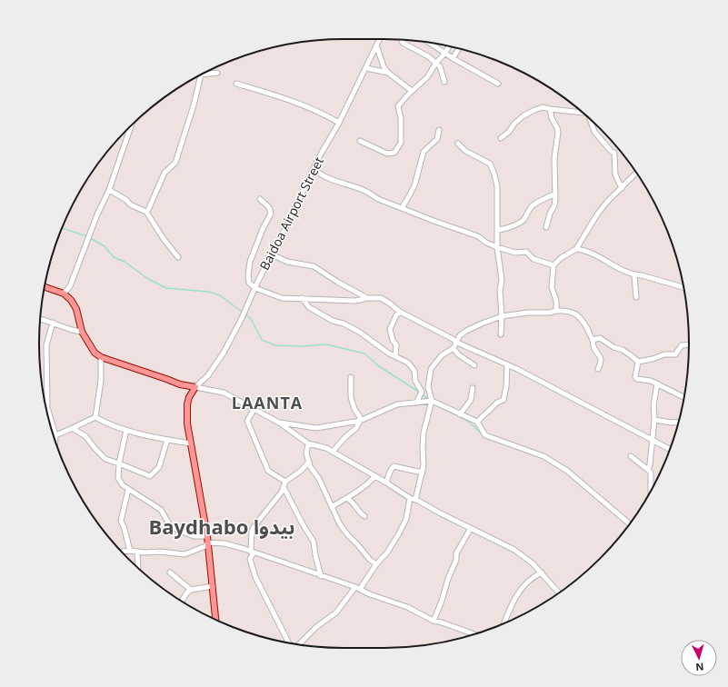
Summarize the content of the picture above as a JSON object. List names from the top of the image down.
{
  "streets": {
    "street": ["Baidoa Airport Street"]
  },
  "districts": ["LAANTA", "Baydhabo بيدوا"],
  "north": "bottom"
}
